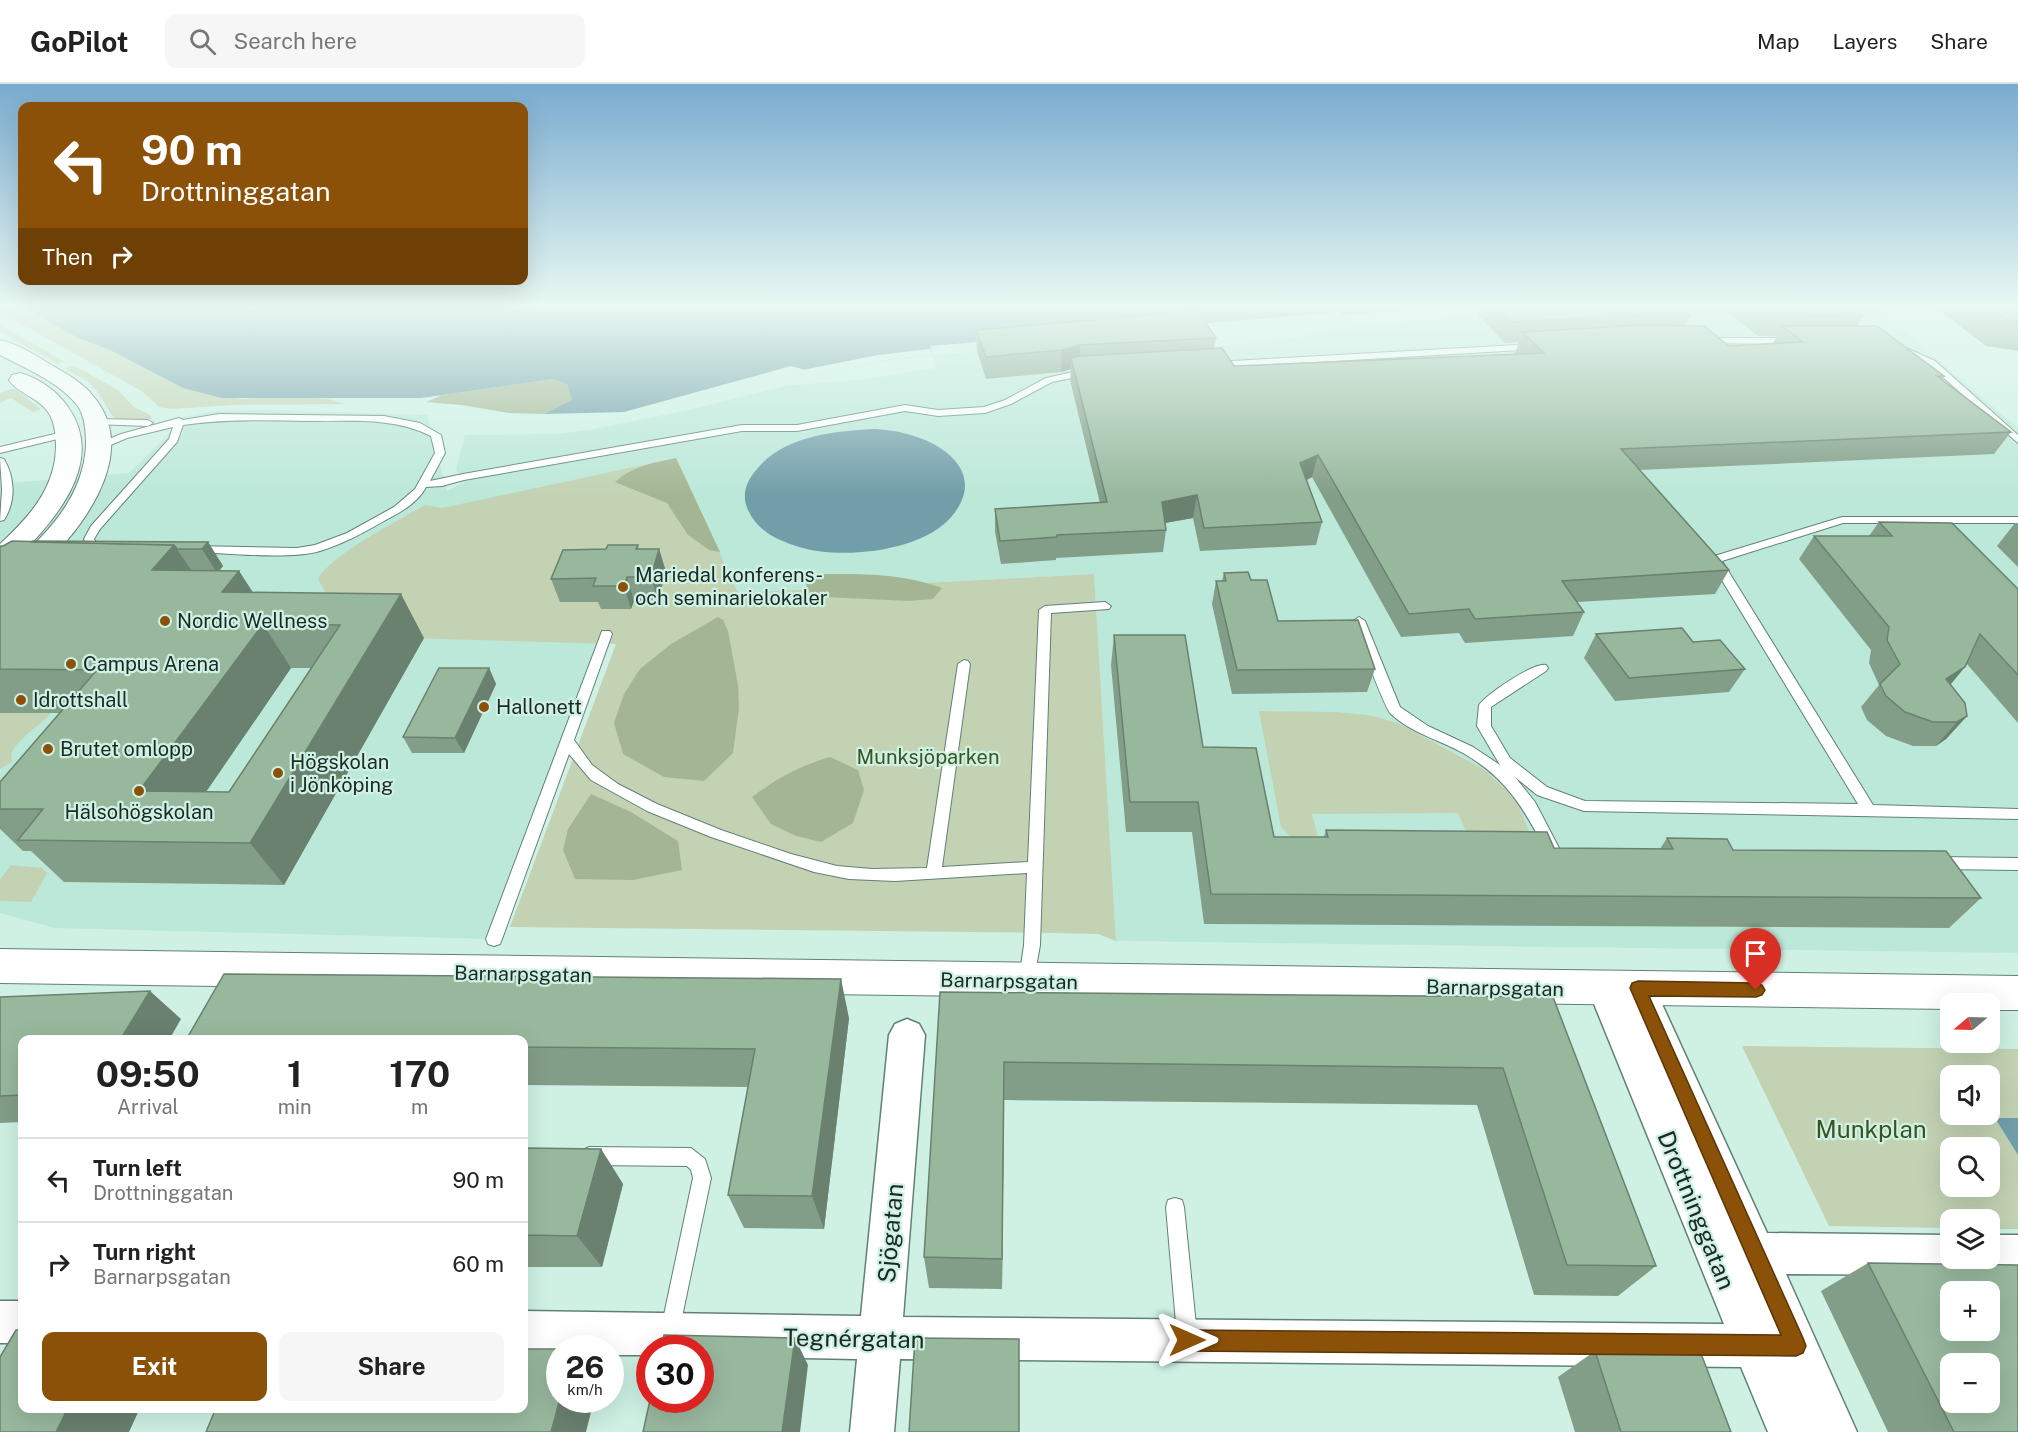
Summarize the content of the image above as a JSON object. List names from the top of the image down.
{
  "streets": {
    "main road": ["Barnarpsgatan"],
    "street": ["Drottninggatan", "Sjögatan", "Tegnérgatan"]
  },
  "crossings": [
    ["Barnarpsgatan", "Drottninggatan"],
    ["Drottninggatan", "Tegnérgatan"],
    ["Sjögatan", "Tegnérgatan"]
  ],
  "parks": ["Munksjöparken", "Munkplan"],
  "places": [
    "Mariedal konferens- och seminarielokaler",
    "Nordic Wellness",
    "Campus Arena",
    "Idrottshall",
    "Hallonett",
    "Brutet omlopp",
    "Högskolan i Jönköping",
    "Hälsohögskolan"
  ],
  "north": "left",
  "page": {
    "header": "GoPilot",
    "search": "Search here",
    "nav": ["Map", "Layers", "Share"],
    "turn": ["90 m", "Drottninggatan"],
    "then": "Then",
    "map_buttons": ["+", "−"],
    "eta": [
      "09:50",
      "Arrival",
      "1",
      "min",
      "170",
      "m"
    ],
    "list": [
      {
        "name": "Turn left",
        "note": "Drottninggatan",
        "value": "90 m"
      },
      {
        "name": "Turn right",
        "note": "Barnarpsgatan",
        "value": "60 m"
      }
    ],
    "buttons": ["Exit", "Share"],
    "speed": "26 km/h",
    "limit": "30"
  }
}
